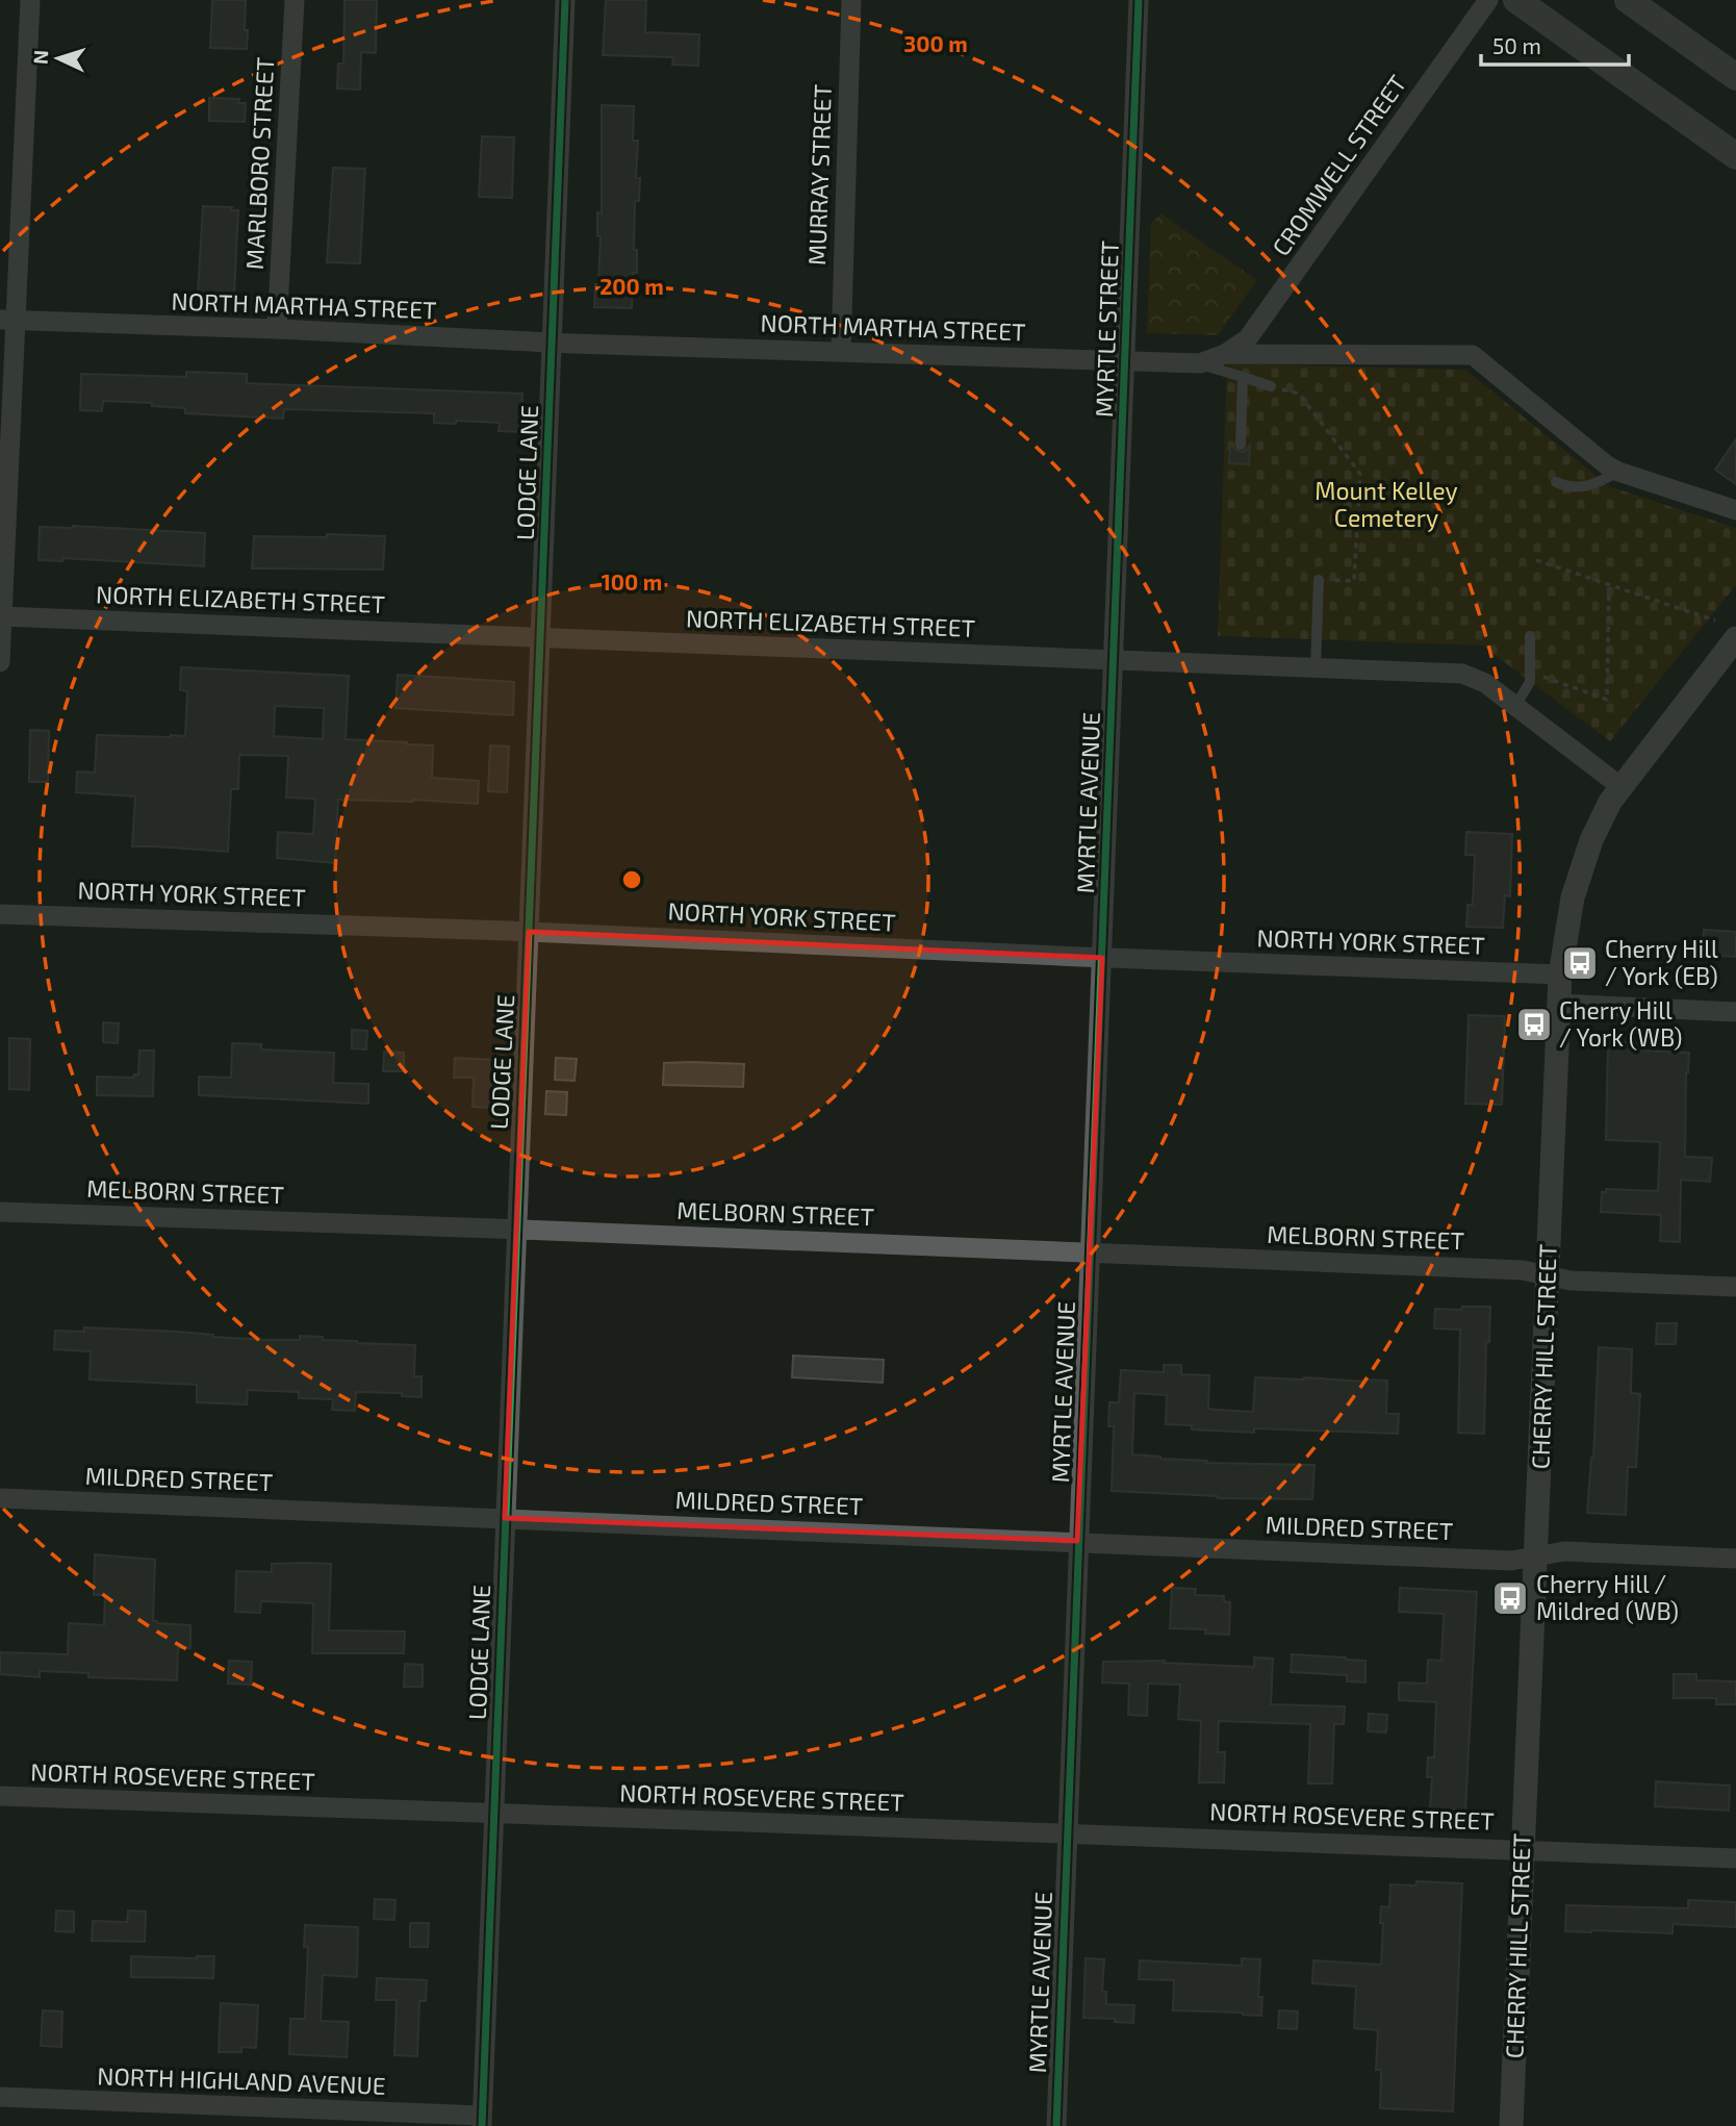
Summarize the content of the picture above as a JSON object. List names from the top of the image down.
{
  "streets": {
    "street": [
      "MARLBORO STREET",
      "CROMWELL STREET",
      "MURRAY STREET",
      "NORTH MARTHA STREET",
      "MYRTLE STREET",
      "LODGE LANE",
      "NORTH ELIZABETH STREET",
      "MYRTLE AVENUE",
      "NORTH YORK STREET",
      "MELBORN STREET",
      "CHERRY HILL STREET",
      "MILDRED STREET",
      "NORTH ROSEVERE STREET",
      "NORTH HIGHLAND AVENUE"
    ]
  },
  "crossings": [
    ["MARLBORO STREET", "NORTH MARTHA STREET"],
    ["CROMWELL STREET", "NORTH MARTHA STREET"],
    ["MURRAY STREET", "NORTH MARTHA STREET"],
    ["NORTH MARTHA STREET", "MYRTLE STREET"],
    ["NORTH MARTHA STREET", "LODGE LANE"],
    ["MYRTLE STREET", "NORTH ELIZABETH STREET"],
    ["MYRTLE STREET", "MYRTLE AVENUE"],
    ["LODGE LANE", "NORTH ELIZABETH STREET"],
    ["LODGE LANE", "NORTH YORK STREET"],
    ["LODGE LANE", "MELBORN STREET"],
    ["LODGE LANE", "MILDRED STREET"],
    ["LODGE LANE", "NORTH ROSEVERE STREET"],
    ["LODGE LANE", "NORTH HIGHLAND AVENUE"],
    ["NORTH ELIZABETH STREET", "MYRTLE AVENUE"],
    ["NORTH ELIZABETH STREET", "CHERRY HILL STREET"],
    ["MYRTLE AVENUE", "NORTH YORK STREET"],
    ["MYRTLE AVENUE", "MELBORN STREET"],
    ["MYRTLE AVENUE", "MILDRED STREET"],
    ["MYRTLE AVENUE", "NORTH ROSEVERE STREET"],
    ["NORTH YORK STREET", "CHERRY HILL STREET"],
    ["MELBORN STREET", "CHERRY HILL STREET"],
    ["CHERRY HILL STREET", "MILDRED STREET"],
    ["CHERRY HILL STREET", "NORTH ROSEVERE STREET"]
  ],
  "parks": ["Mount Kelley Cemetery"],
  "places": {
    "bus stop": ["Cherry Hill / York (EB)", "Cherry Hill / York (WB)", "Cherry Hill / Mildred (WB)"]
  },
  "scale_bar": "50 m",
  "north": "left",
  "rings": ["300 m", "200 m", "100 m"]
}
